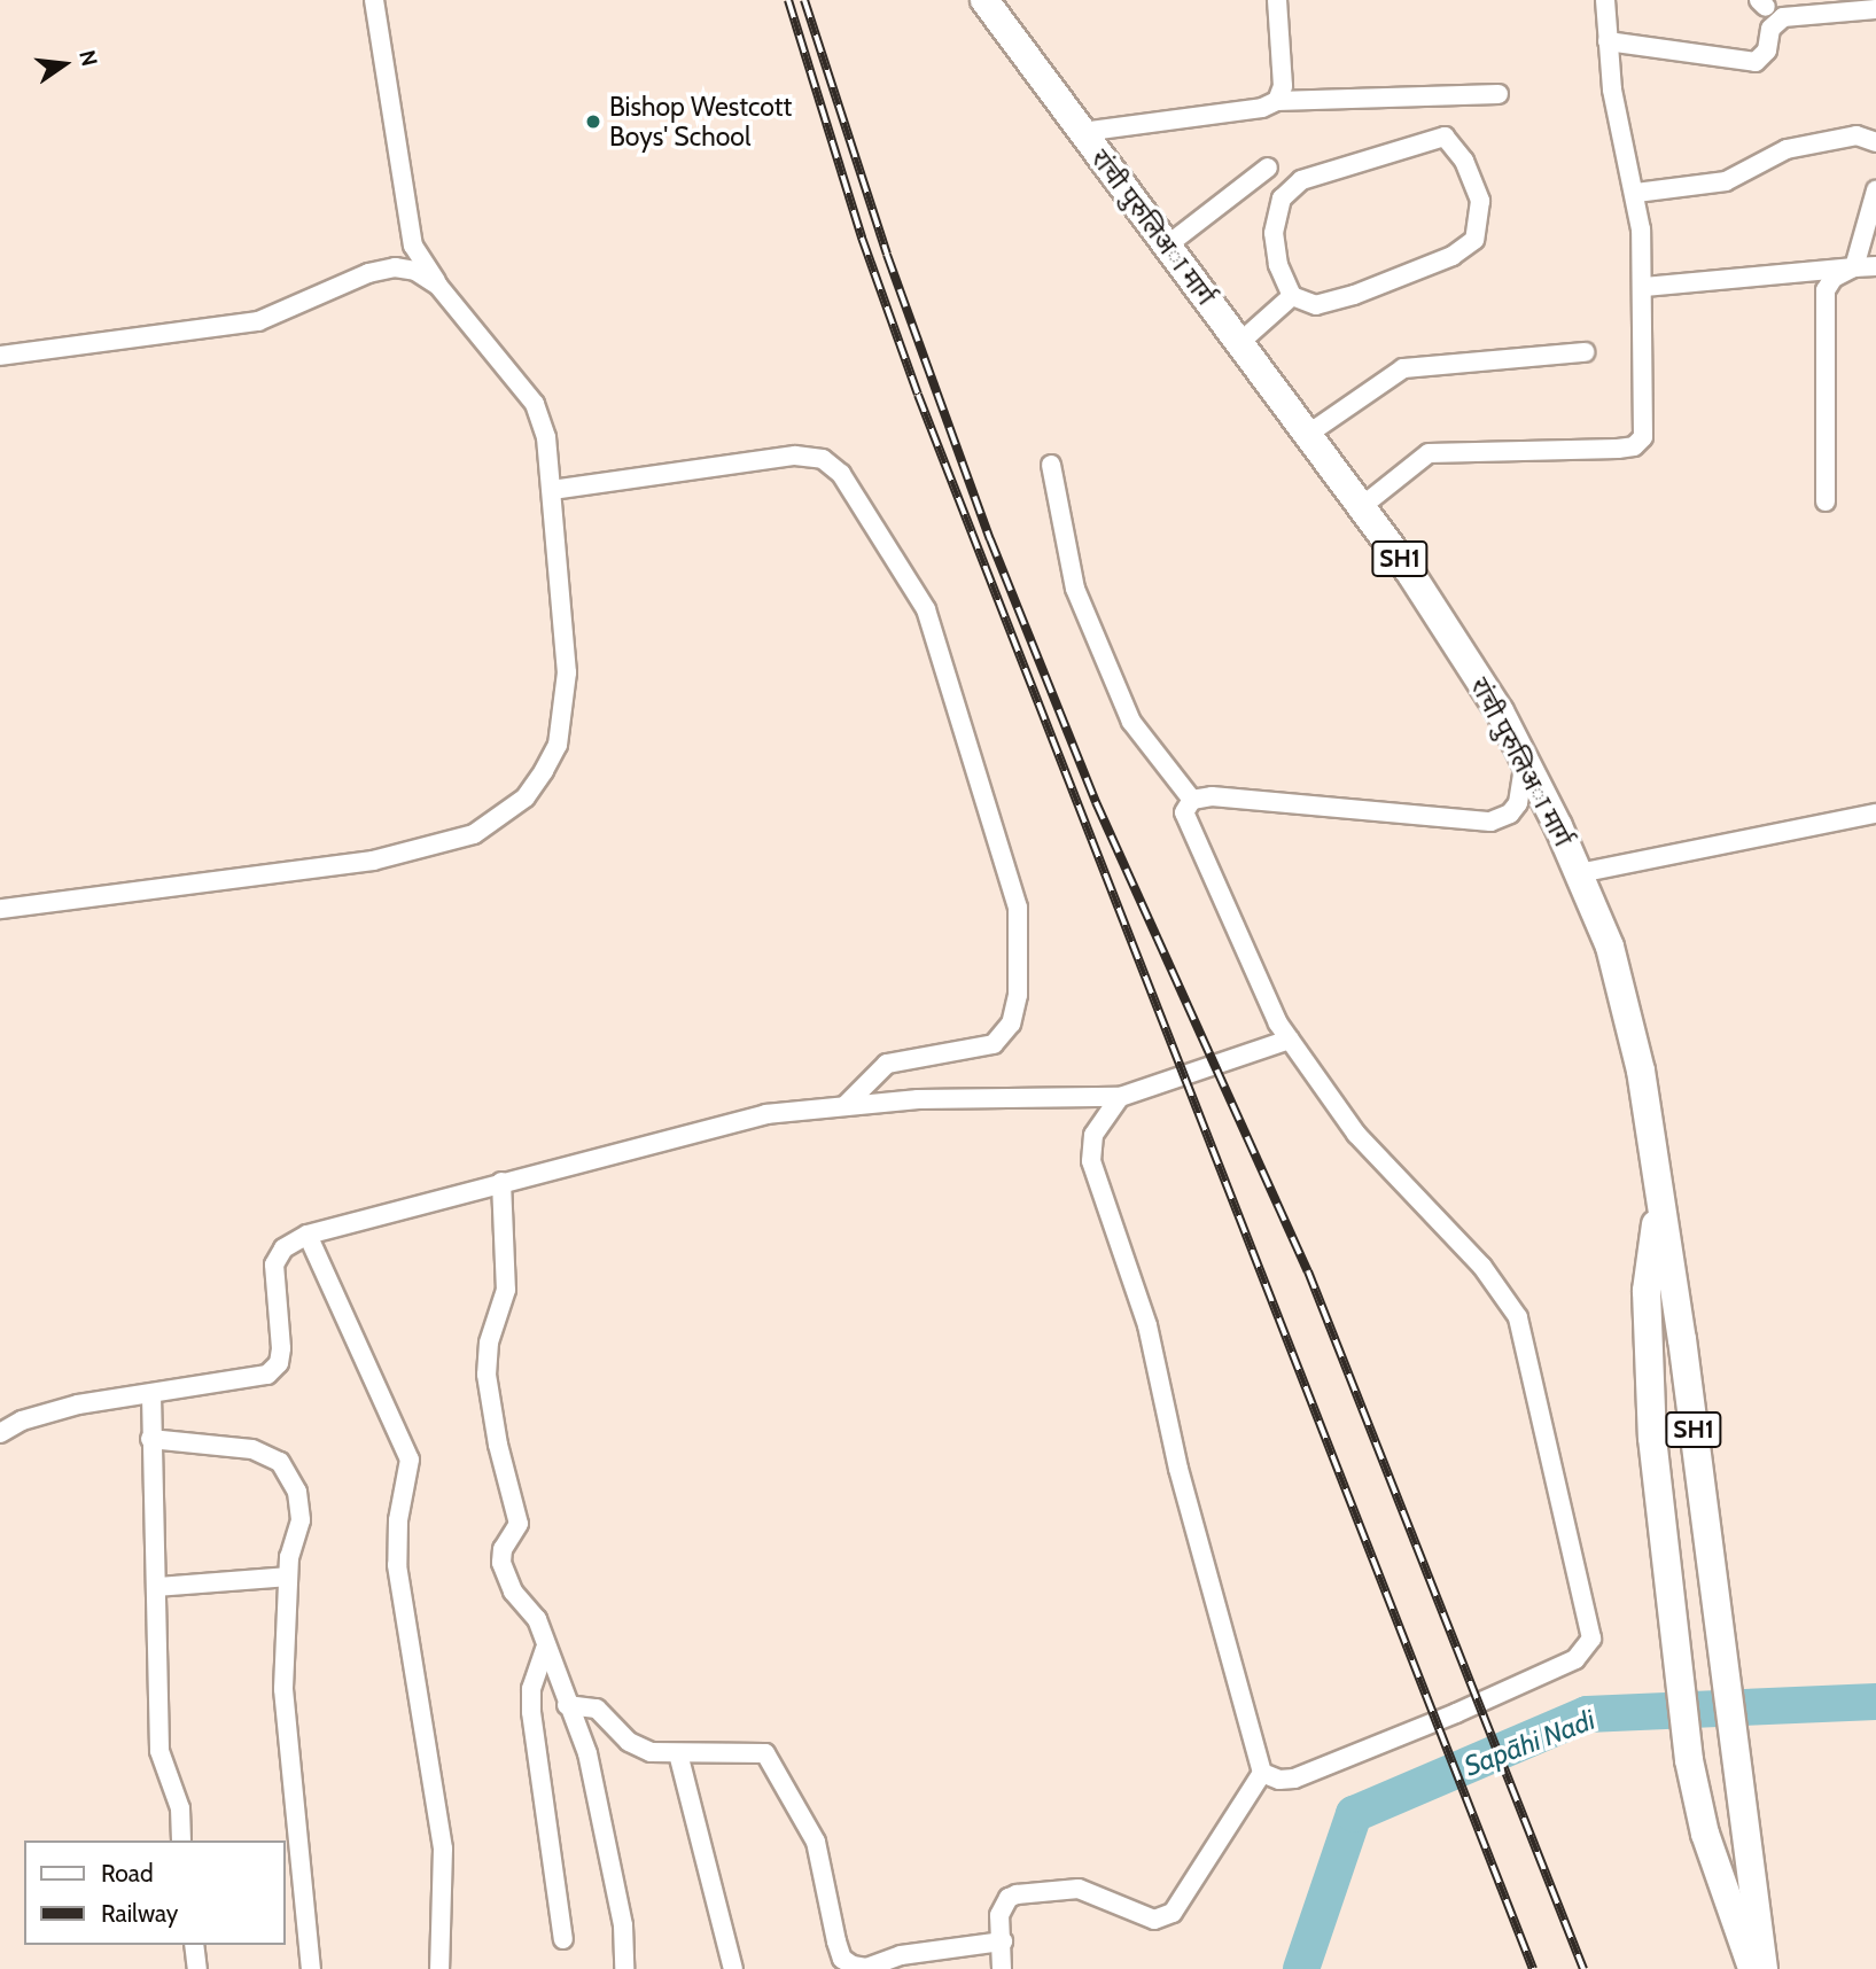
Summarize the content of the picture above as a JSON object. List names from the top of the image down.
{
  "streets": {
    "main road": ["रांची पुरुलिअा मार्ग", "SH1"]
  },
  "crossings": [
    ["रांची पुरुलिअा मार्ग", "SH1"]
  ],
  "water": ["Sapāhi Nadi"],
  "places": ["Bishop Westcott Boys' School"],
  "legend": ["Road", "Railway"],
  "north": "right"
}
